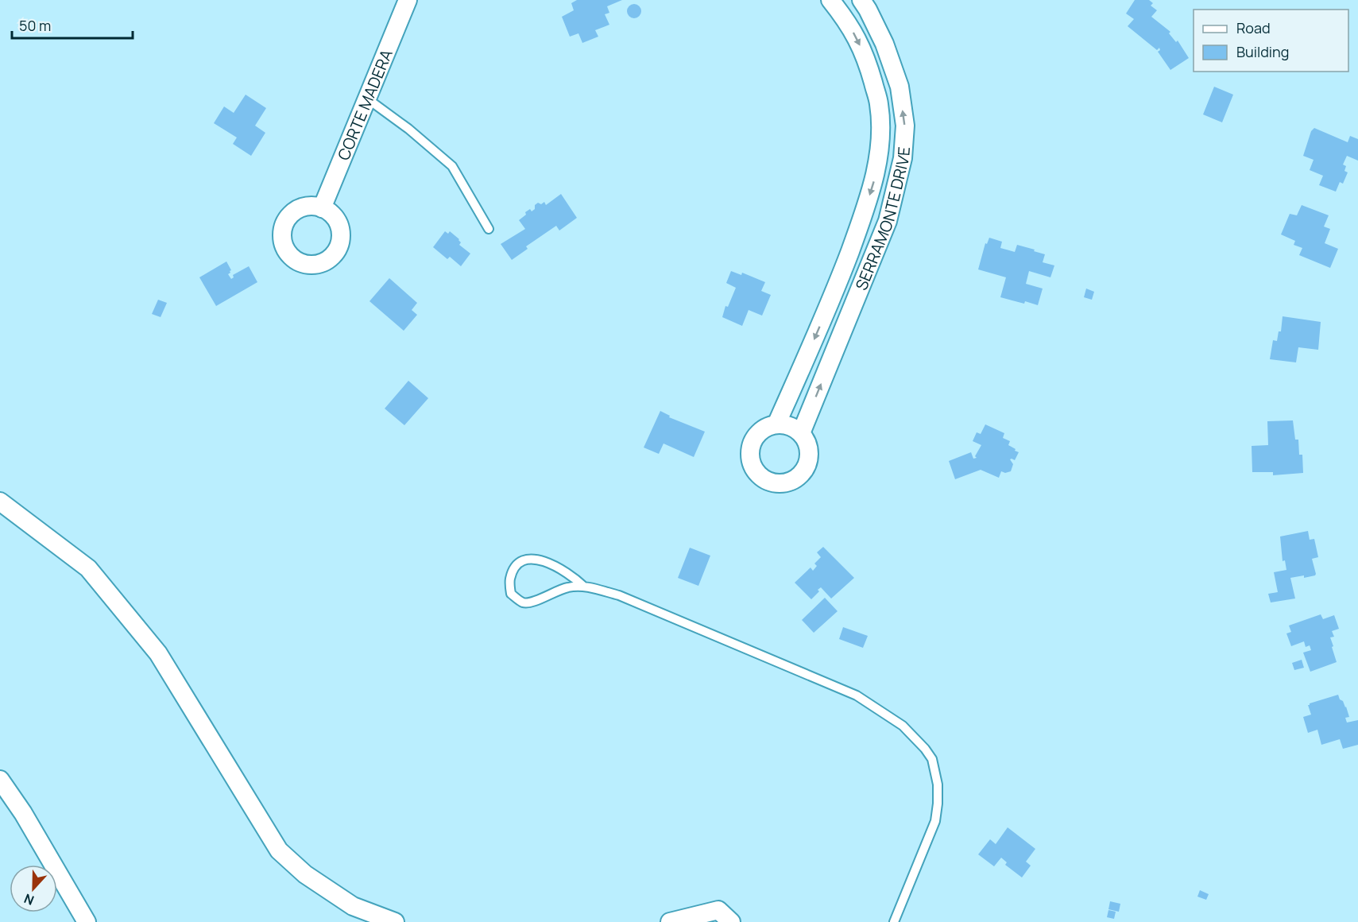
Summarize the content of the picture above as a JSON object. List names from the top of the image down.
{
  "streets": {
    "street": ["CORTE MADERA", "SERRAMONTE DRIVE"]
  },
  "legend": ["Road", "Building"],
  "scale_bar": "50 m",
  "north": "bottom"
}
